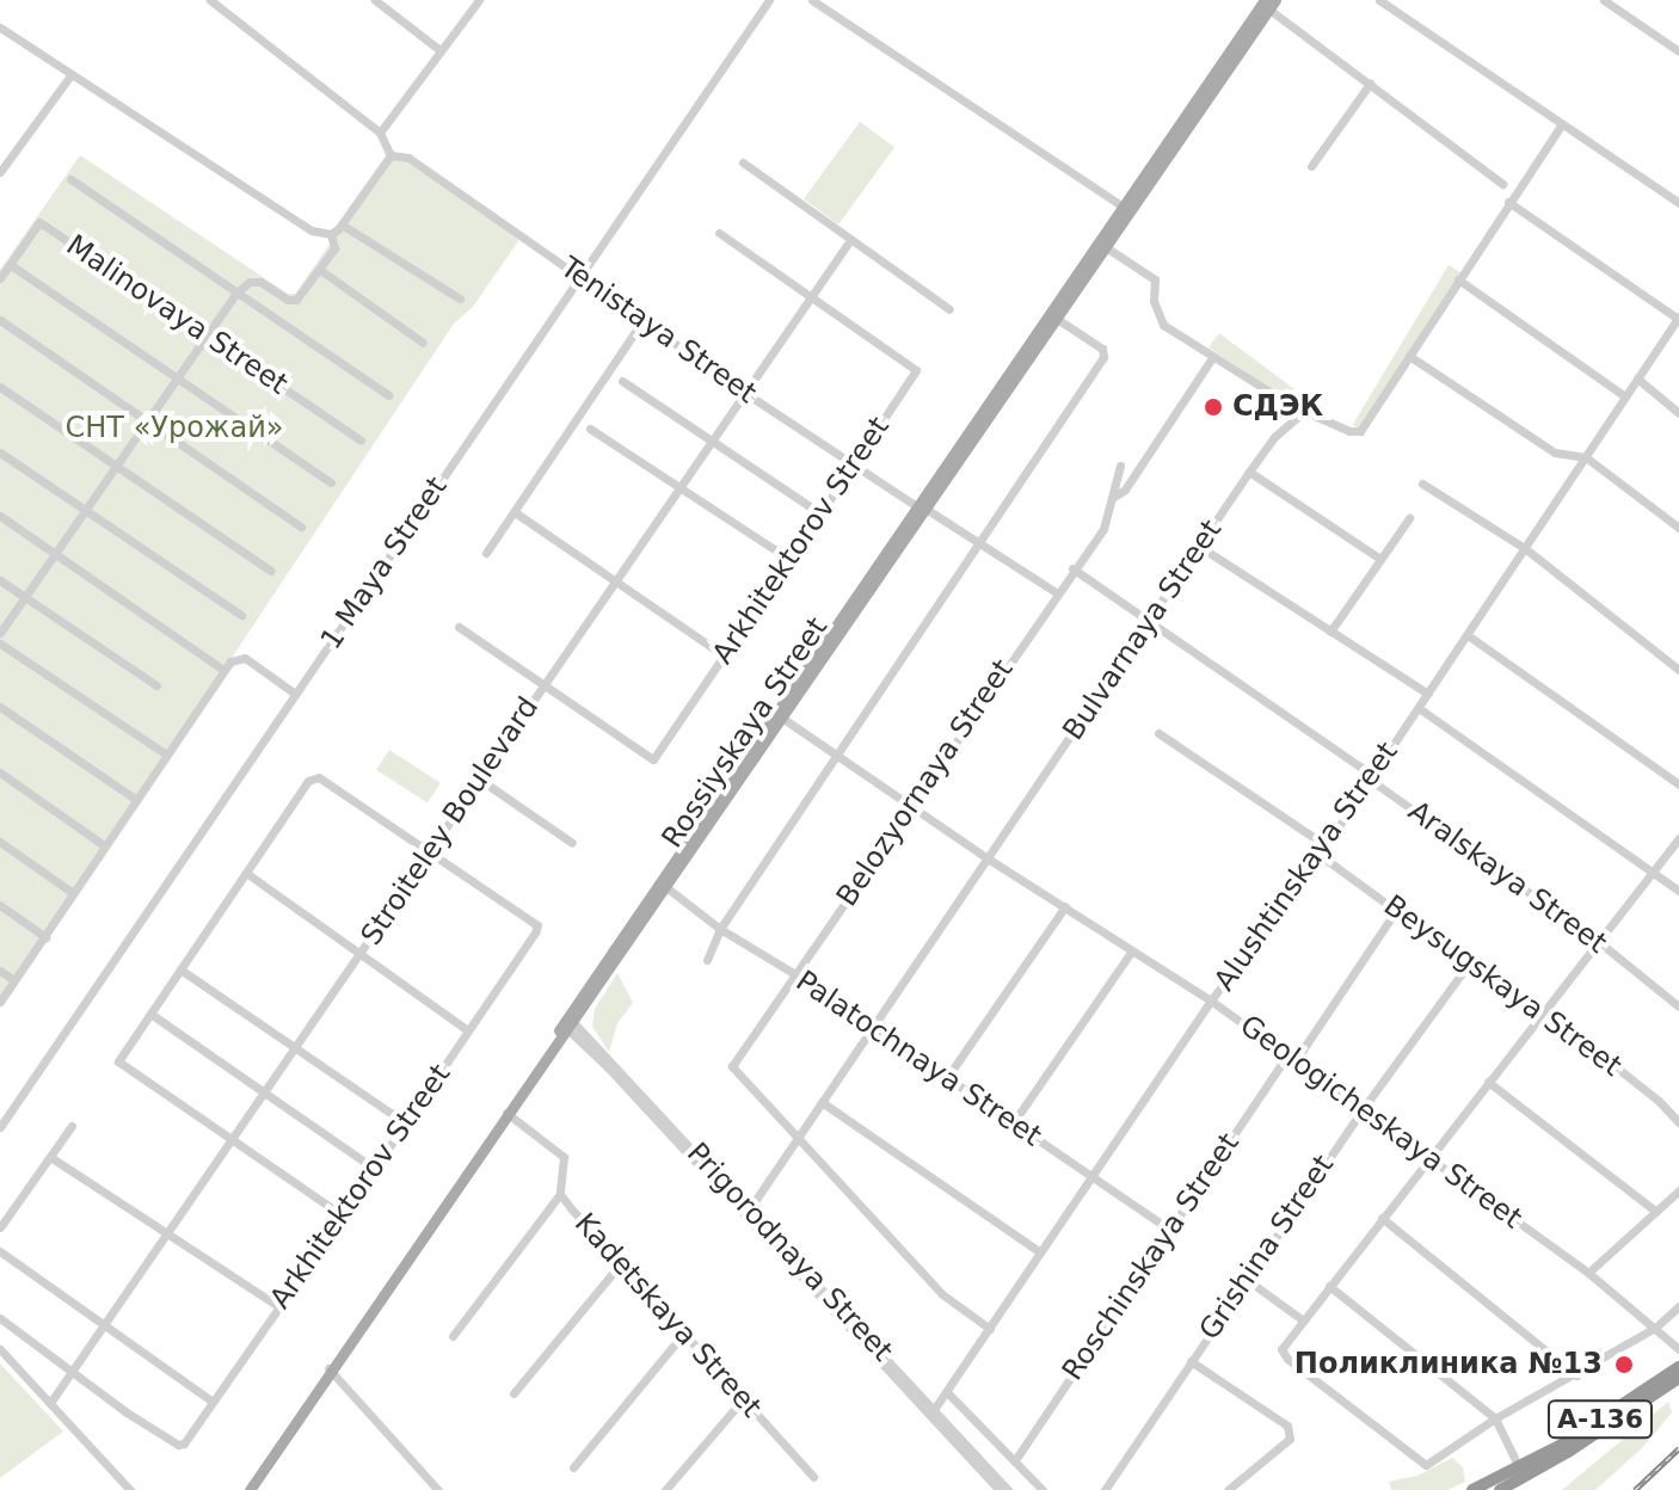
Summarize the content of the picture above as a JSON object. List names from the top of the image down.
{
  "streets": {
    "highway": ["А-136"],
    "main road": ["Rossiyskaya Street"],
    "street": [
      "Malinovaya Street",
      "Tenistaya Street",
      "Arkhitektorov Street",
      "1 Maya Street",
      "Bulvarnaya Street",
      "Belozyornaya Street",
      "Stroiteley Boulevard",
      "Alushtinskaya Street",
      "Aralskaya Street",
      "Beysugskaya Street",
      "Palatochnaya Street",
      "Geologicheskaya Street",
      "Grishina Street",
      "Prigorodnaya Street",
      "Roschinskaya Street",
      "Kadetskaya Street"
    ]
  },
  "crossings": [
    ["Tenistaya Street", "Arkhitektorov Street"],
    ["Tenistaya Street", "1 Maya Street"],
    ["Tenistaya Street", "Rossiyskaya Street"],
    ["Tenistaya Street", "Belozyornaya Street"],
    ["Tenistaya Street", "Stroiteley Boulevard"],
    ["Arkhitektorov Street", "Stroiteley Boulevard"],
    ["Bulvarnaya Street", "Belozyornaya Street"],
    ["Bulvarnaya Street", "Aralskaya Street"],
    ["Bulvarnaya Street", "Palatochnaya Street"],
    ["Bulvarnaya Street", "Geologicheskaya Street"],
    ["Bulvarnaya Street", "Prigorodnaya Street"],
    ["Rossiyskaya Street", "Palatochnaya Street"],
    ["Rossiyskaya Street", "Geologicheskaya Street"],
    ["Rossiyskaya Street", "Prigorodnaya Street"],
    ["Rossiyskaya Street", "Kadetskaya Street"],
    ["Belozyornaya Street", "Aralskaya Street"],
    ["Belozyornaya Street", "Palatochnaya Street"],
    ["Belozyornaya Street", "Geologicheskaya Street"],
    ["Alushtinskaya Street", "Aralskaya Street"],
    ["Alushtinskaya Street", "Beysugskaya Street"],
    ["Alushtinskaya Street", "Palatochnaya Street"],
    ["Alushtinskaya Street", "Geologicheskaya Street"],
    ["Alushtinskaya Street", "Prigorodnaya Street"],
    ["Beysugskaya Street", "Grishina Street"],
    ["Beysugskaya Street", "Roschinskaya Street"],
    ["Palatochnaya Street", "Roschinskaya Street"],
    ["Geologicheskaya Street", "Grishina Street"],
    ["Geologicheskaya Street", "Roschinskaya Street"]
  ],
  "parks": ["СНТ «Урожай»"],
  "places": ["СДЭК", "Поликлиника №13"]
}
